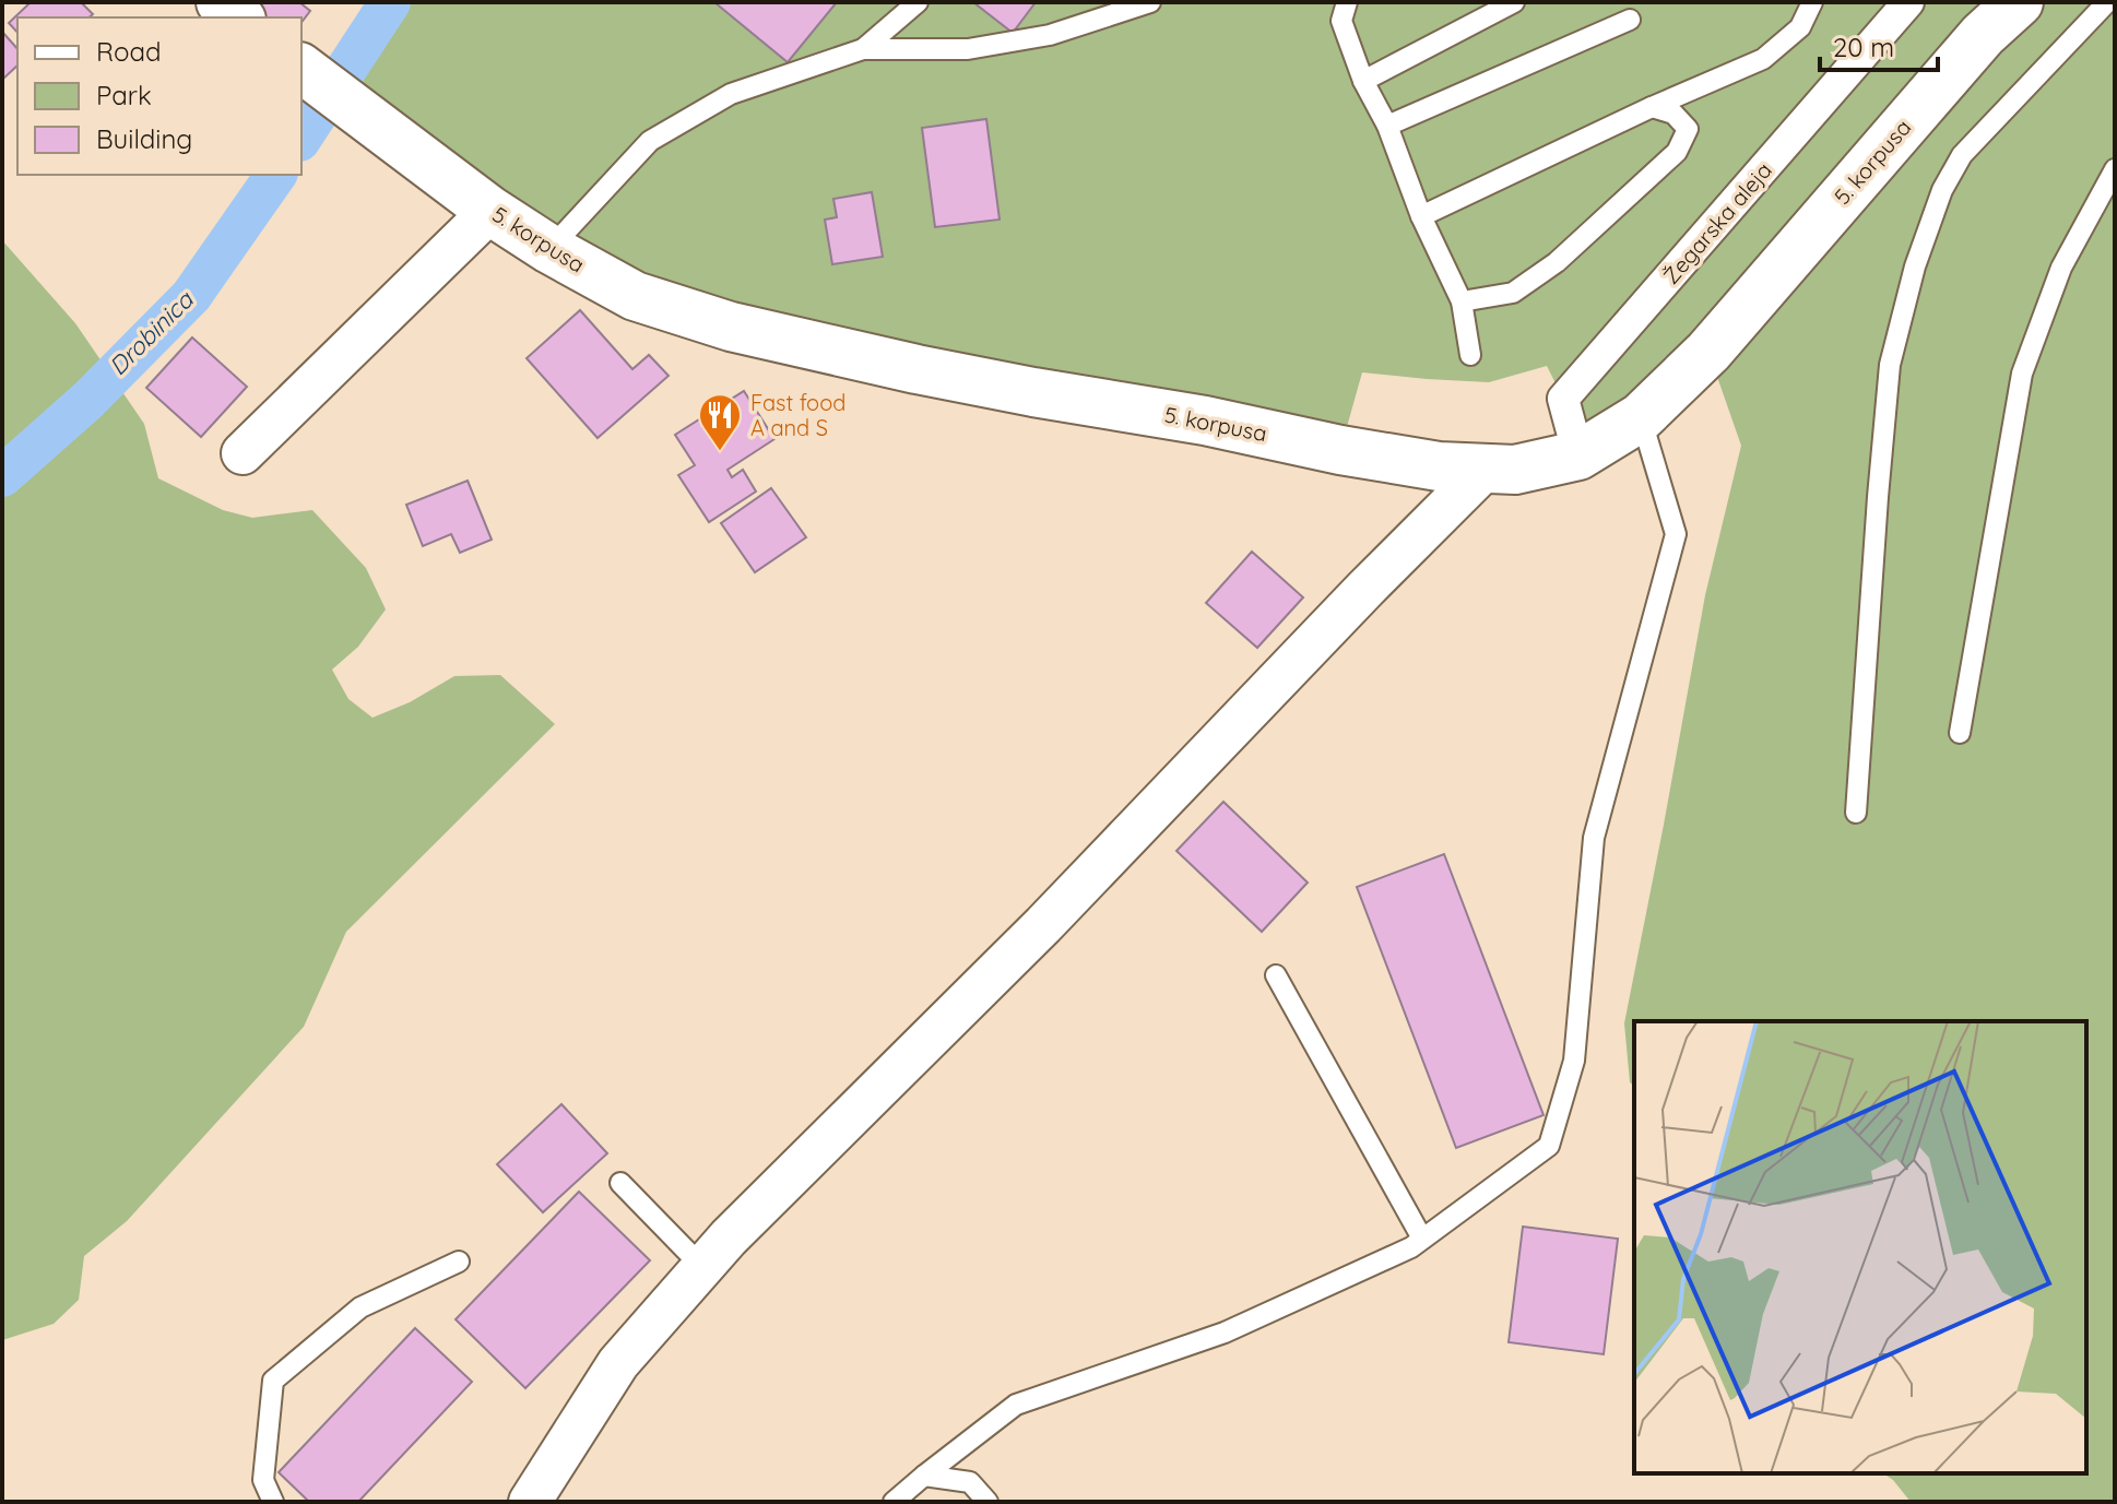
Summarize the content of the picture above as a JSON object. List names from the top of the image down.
{
  "streets": {
    "street": ["5. korpusa", "Žegarska aleja"]
  },
  "crossings": [
    ["5. korpusa", "Žegarska aleja"]
  ],
  "water": ["Drobinica"],
  "places": {
    "restaurant": ["Fast food A and S"]
  },
  "legend": ["Road", "Park", "Building"],
  "scale_bar": "20 m"
}
